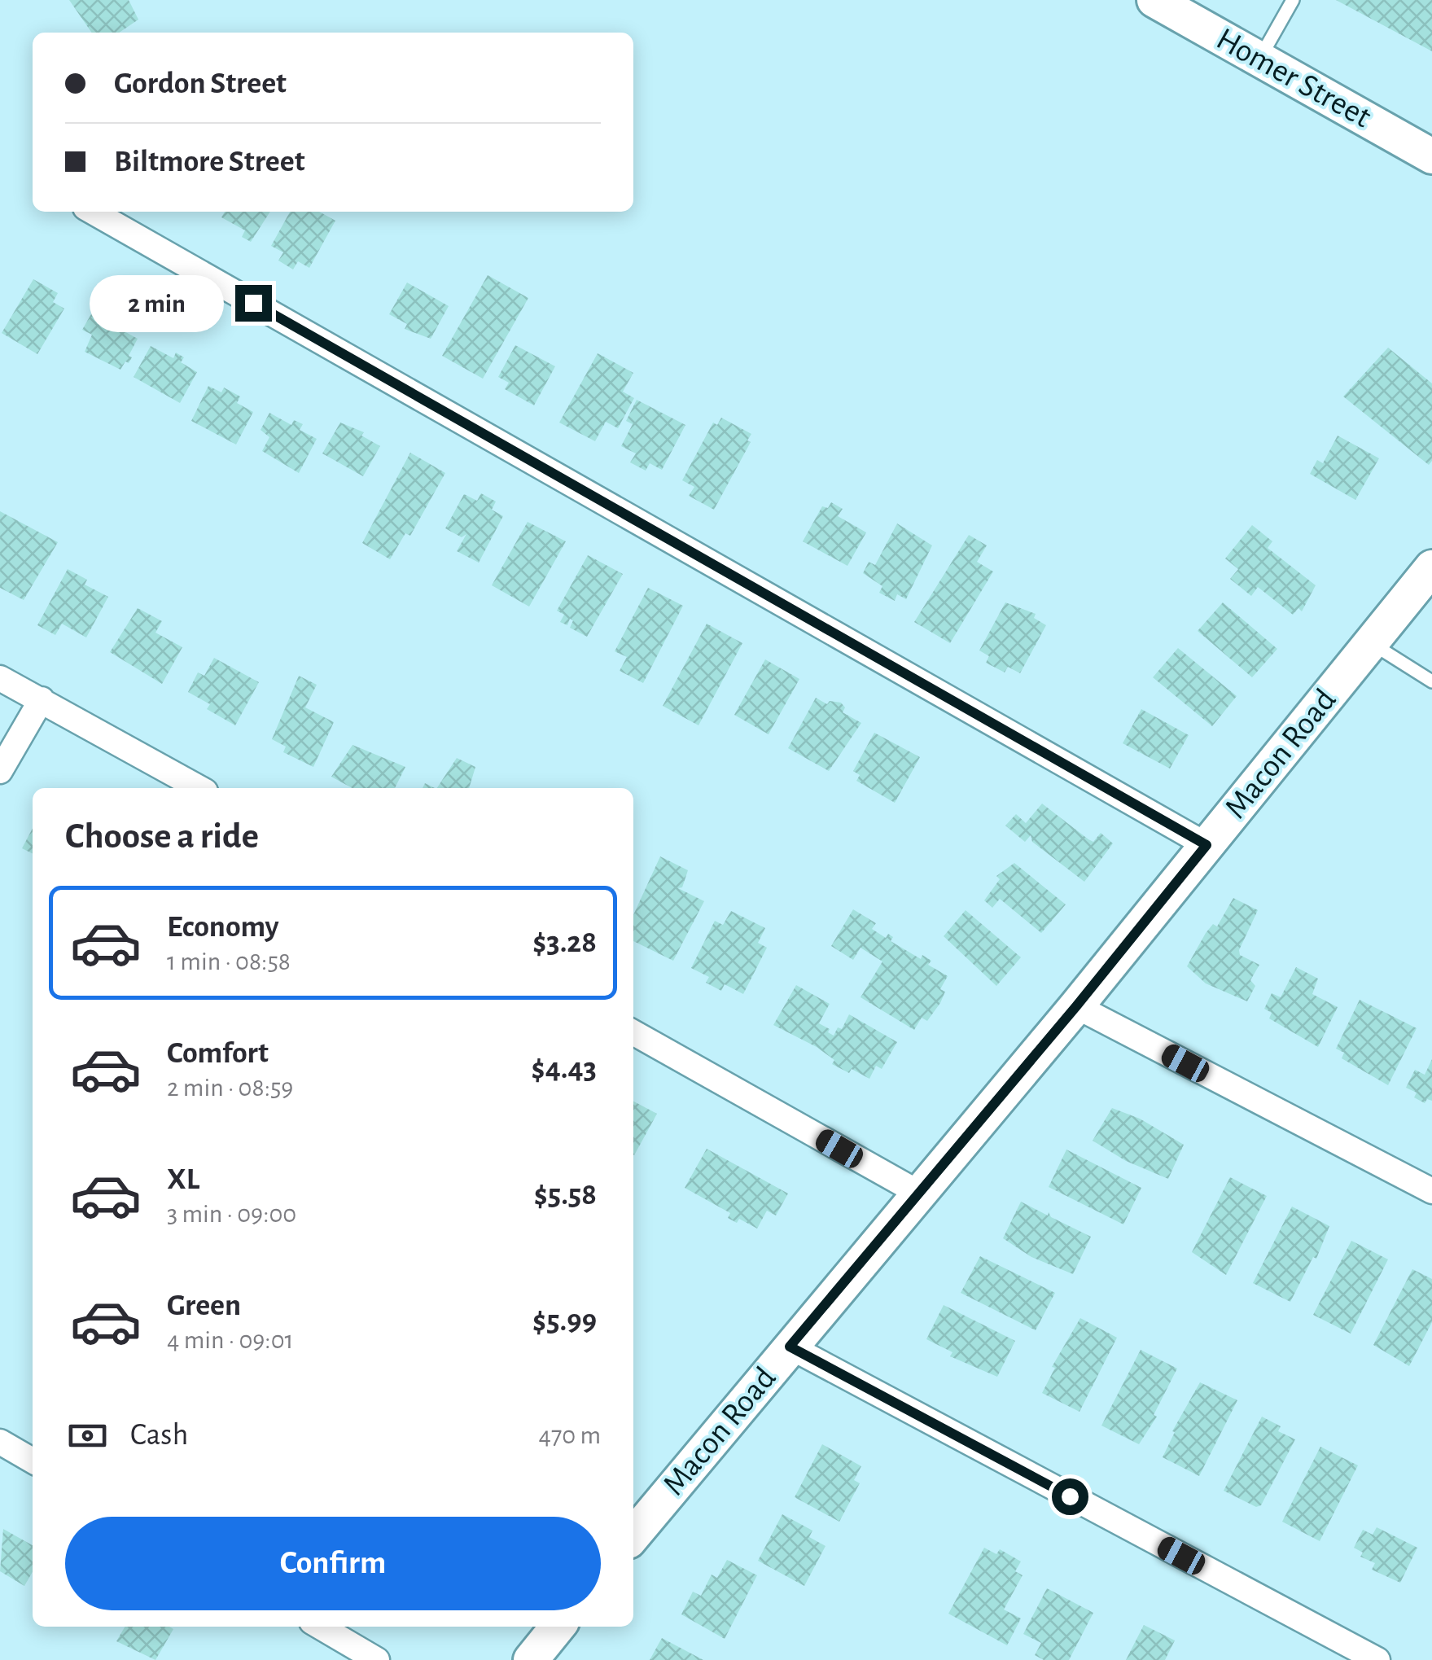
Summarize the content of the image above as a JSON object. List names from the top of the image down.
{
  "streets": {
    "main road": ["Homer Street", "Macon Road"]
  },
  "page": {
    "banner": ["Gordon Street", "Biltmore Street"],
    "bubble": "2 min",
    "heading": "Choose a ride",
    "list": [
      {
        "name": "Economy",
        "note": "1 min · 08:58",
        "value": "$3.28"
      },
      {
        "name": "Comfort",
        "note": "2 min · 08:59",
        "value": "$4.43"
      },
      {
        "name": "XL",
        "note": "3 min · 09:00",
        "value": "$5.58"
      },
      {
        "name": "Green",
        "note": "4 min · 09:01",
        "value": "$5.99"
      }
    ],
    "pay": ["Cash", "470 m"],
    "buttons": "Confirm"
  }
}
